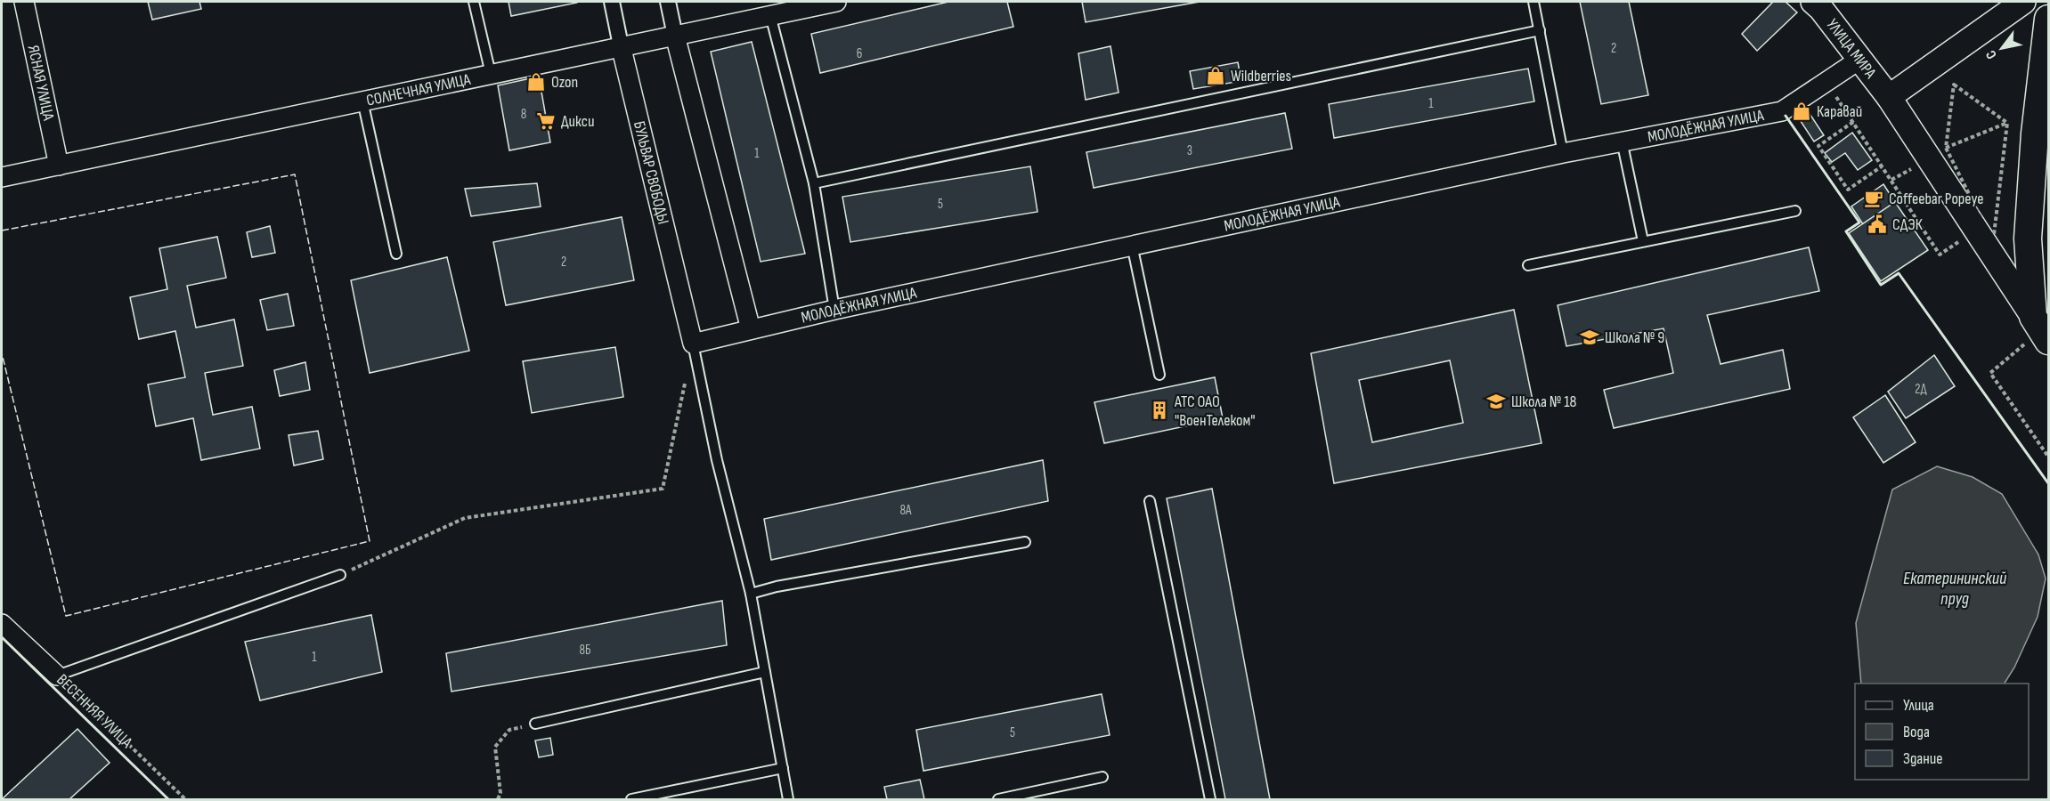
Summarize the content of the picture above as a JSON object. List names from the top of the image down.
{
  "streets": {
    "street": [
      "УЛИЦА МИРА",
      "ЯСНАЯ УЛИЦА",
      "СОЛНЕЧНАЯ УЛИЦА",
      "МОЛОДЁЖНАЯ УЛИЦА",
      "БУЛЬВАР СВОБОДЫ",
      "ВЕСЕННЯЯ УЛИЦА"
    ]
  },
  "crossings": [
    ["УЛИЦА МИРА", "МОЛОДЁЖНАЯ УЛИЦА"],
    ["ЯСНАЯ УЛИЦА", "СОЛНЕЧНАЯ УЛИЦА"],
    ["СОЛНЕЧНАЯ УЛИЦА", "БУЛЬВАР СВОБОДЫ"],
    ["МОЛОДЁЖНАЯ УЛИЦА", "БУЛЬВАР СВОБОДЫ"]
  ],
  "water": ["Екатерининский пруд"],
  "places": {
    "shop": ["Wildberries", "Ozon", "Каравай"],
    "supermarket": ["Дикси"],
    "cafe": ["Coffeebar Popeye"],
    "public building": ["СДЭК"],
    "school or university": ["Школа № 9", "Школа № 18"],
    "building": ["АТС ОАО \"ВоенТелеком\""]
  },
  "house_numbers": [
    "2",
    "6",
    "1",
    "8",
    "3",
    "1",
    "5",
    "2",
    "2Д",
    "8А",
    "8Б",
    "1",
    "5"
  ],
  "legend": ["Улица", "Вода", "Здание"],
  "north": "bottom left"
}
